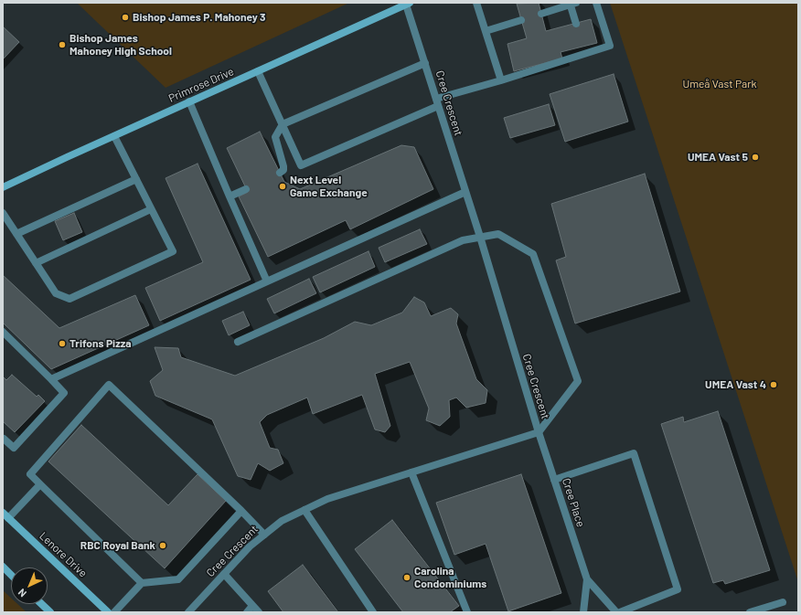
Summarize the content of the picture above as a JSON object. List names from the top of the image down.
{
  "streets": {
    "street": [
      "Primrose Drive",
      "Cree Crescent",
      "Cree Place",
      "Lenore Drive"
    ]
  },
  "crossings": [
    ["Primrose Drive", "Cree Crescent"],
    ["Cree Crescent", "Cree Place"]
  ],
  "parks": ["Umeå Vast Park"],
  "places": [
    "Bishop James P. Mahoney 3",
    "Bishop James Mahoney High School",
    "UMEA Vast 5",
    "Next Level Game Exchange",
    "Trifons Pizza",
    "UMEA Vast 4",
    "RBC Royal Bank",
    "Carolina Condominiums"
  ],
  "north": "bottom left"
}
